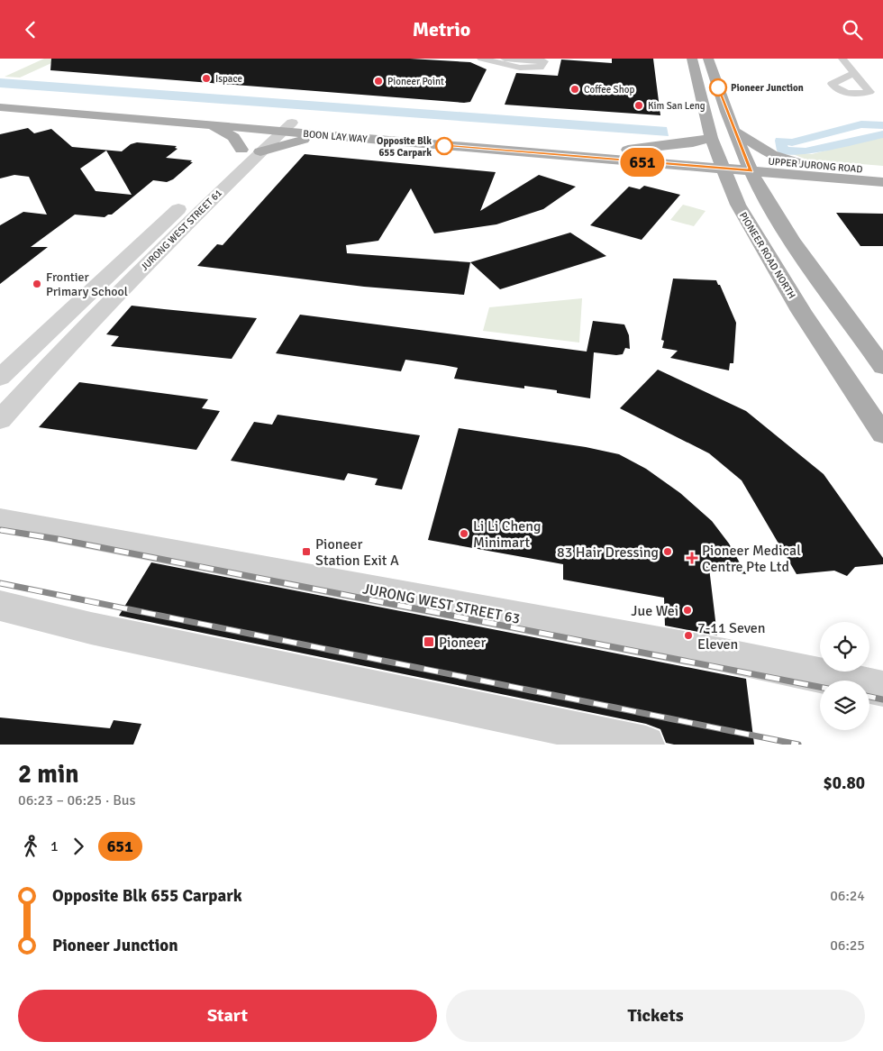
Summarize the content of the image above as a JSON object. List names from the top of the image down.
{
  "streets": {
    "main road": ["BOON LAY WAY", "UPPER JURONG ROAD", "PIONEER ROAD NORTH"],
    "street": ["JURONG WEST STREET 61", "JURONG WEST STREET 63"]
  },
  "crossings": [
    ["BOON LAY WAY", "UPPER JURONG ROAD"],
    ["BOON LAY WAY", "JURONG WEST STREET 61"],
    ["BOON LAY WAY", "PIONEER ROAD NORTH"],
    ["UPPER JURONG ROAD", "PIONEER ROAD NORTH"]
  ],
  "places": {
    "other": [
      "Ispace",
      "Pioneer Point",
      "Pioneer Junction",
      "Coffee Shop",
      "Kim San Leng",
      "Opposite Blk 655 Carpark",
      "Frontier Primary School",
      "Li Li Cheng Minimart",
      "83 Hair Dressing",
      "Jue Wei",
      "7-11 Seven Eleven"
    ],
    "transit": ["Pioneer Station Exit A", "Pioneer"],
    "health": ["Pioneer Medical Centre Pte Ltd"]
  },
  "lines": ["bus line 651"],
  "page": {
    "header": "Metrio",
    "on_map": "651",
    "heading": ["2 min", "06:23 – 06:25 · Bus", "$0.80"],
    "legs": ["1", "651"],
    "list": [
      {
        "name": "Opposite Blk 655 Carpark",
        "value": "06:24"
      },
      {
        "name": "Pioneer Junction",
        "value": "06:25"
      }
    ],
    "buttons": ["Start", "Tickets"]
  }
}
